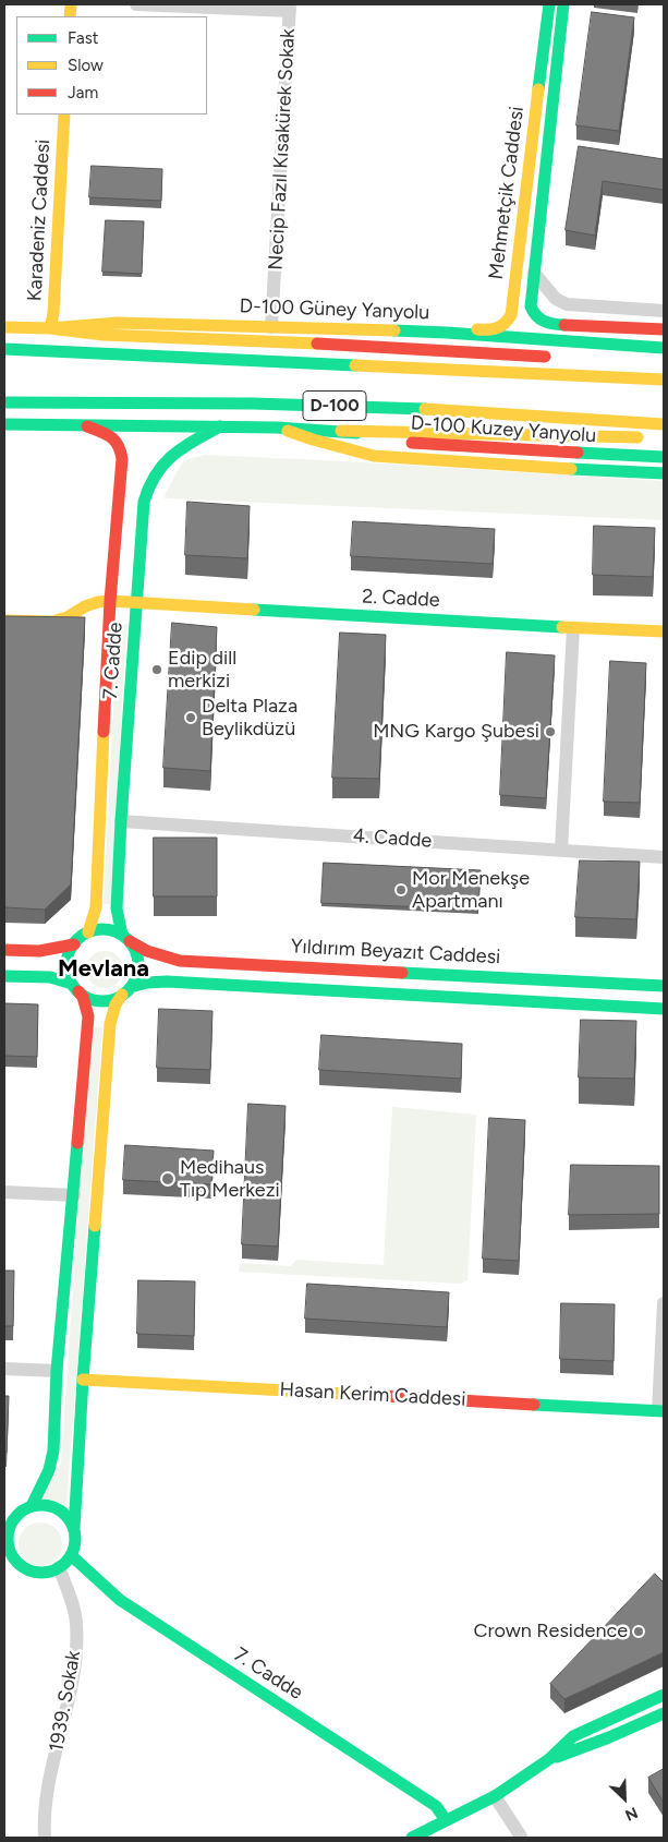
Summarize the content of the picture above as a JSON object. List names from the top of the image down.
{
  "streets": {
    "main road": [
      "Mehmetçik Caddesi",
      "Karadeniz Caddesi",
      "D-100 Güney Yanyolu",
      "D-100",
      "D-100 Kuzey Yanyolu",
      "2. Cadde",
      "7. Cadde",
      "Yıldırım Beyazıt Caddesi",
      "Hasan Kerim Caddesi"
    ],
    "street": ["Necip Fazıl Kısakürek Sokak", "4. Cadde", "1939. Sokak"]
  },
  "crossings": [
    ["Necip Fazıl Kısakürek Sokak", "D-100 Güney Yanyolu"],
    ["Mehmetçik Caddesi", "D-100 Güney Yanyolu"],
    ["Karadeniz Caddesi", "D-100 Güney Yanyolu"],
    ["2. Cadde", "7. Cadde"],
    ["7. Cadde", "4. Cadde"],
    ["7. Cadde", "Yıldırım Beyazıt Caddesi"],
    ["7. Cadde", "1939. Sokak"]
  ],
  "districts": ["Mevlana"],
  "places": [
    "Edip dill merkizi",
    "Delta Plaza Beylikdüzü",
    "MNG Kargo Şubesi",
    "Mor Menekşe Apartmanı",
    "Medihaus Tıp Merkezi",
    "Crown Residence"
  ],
  "legend": ["Fast", "Slow", "Jam"],
  "north": "bottom right"
}
